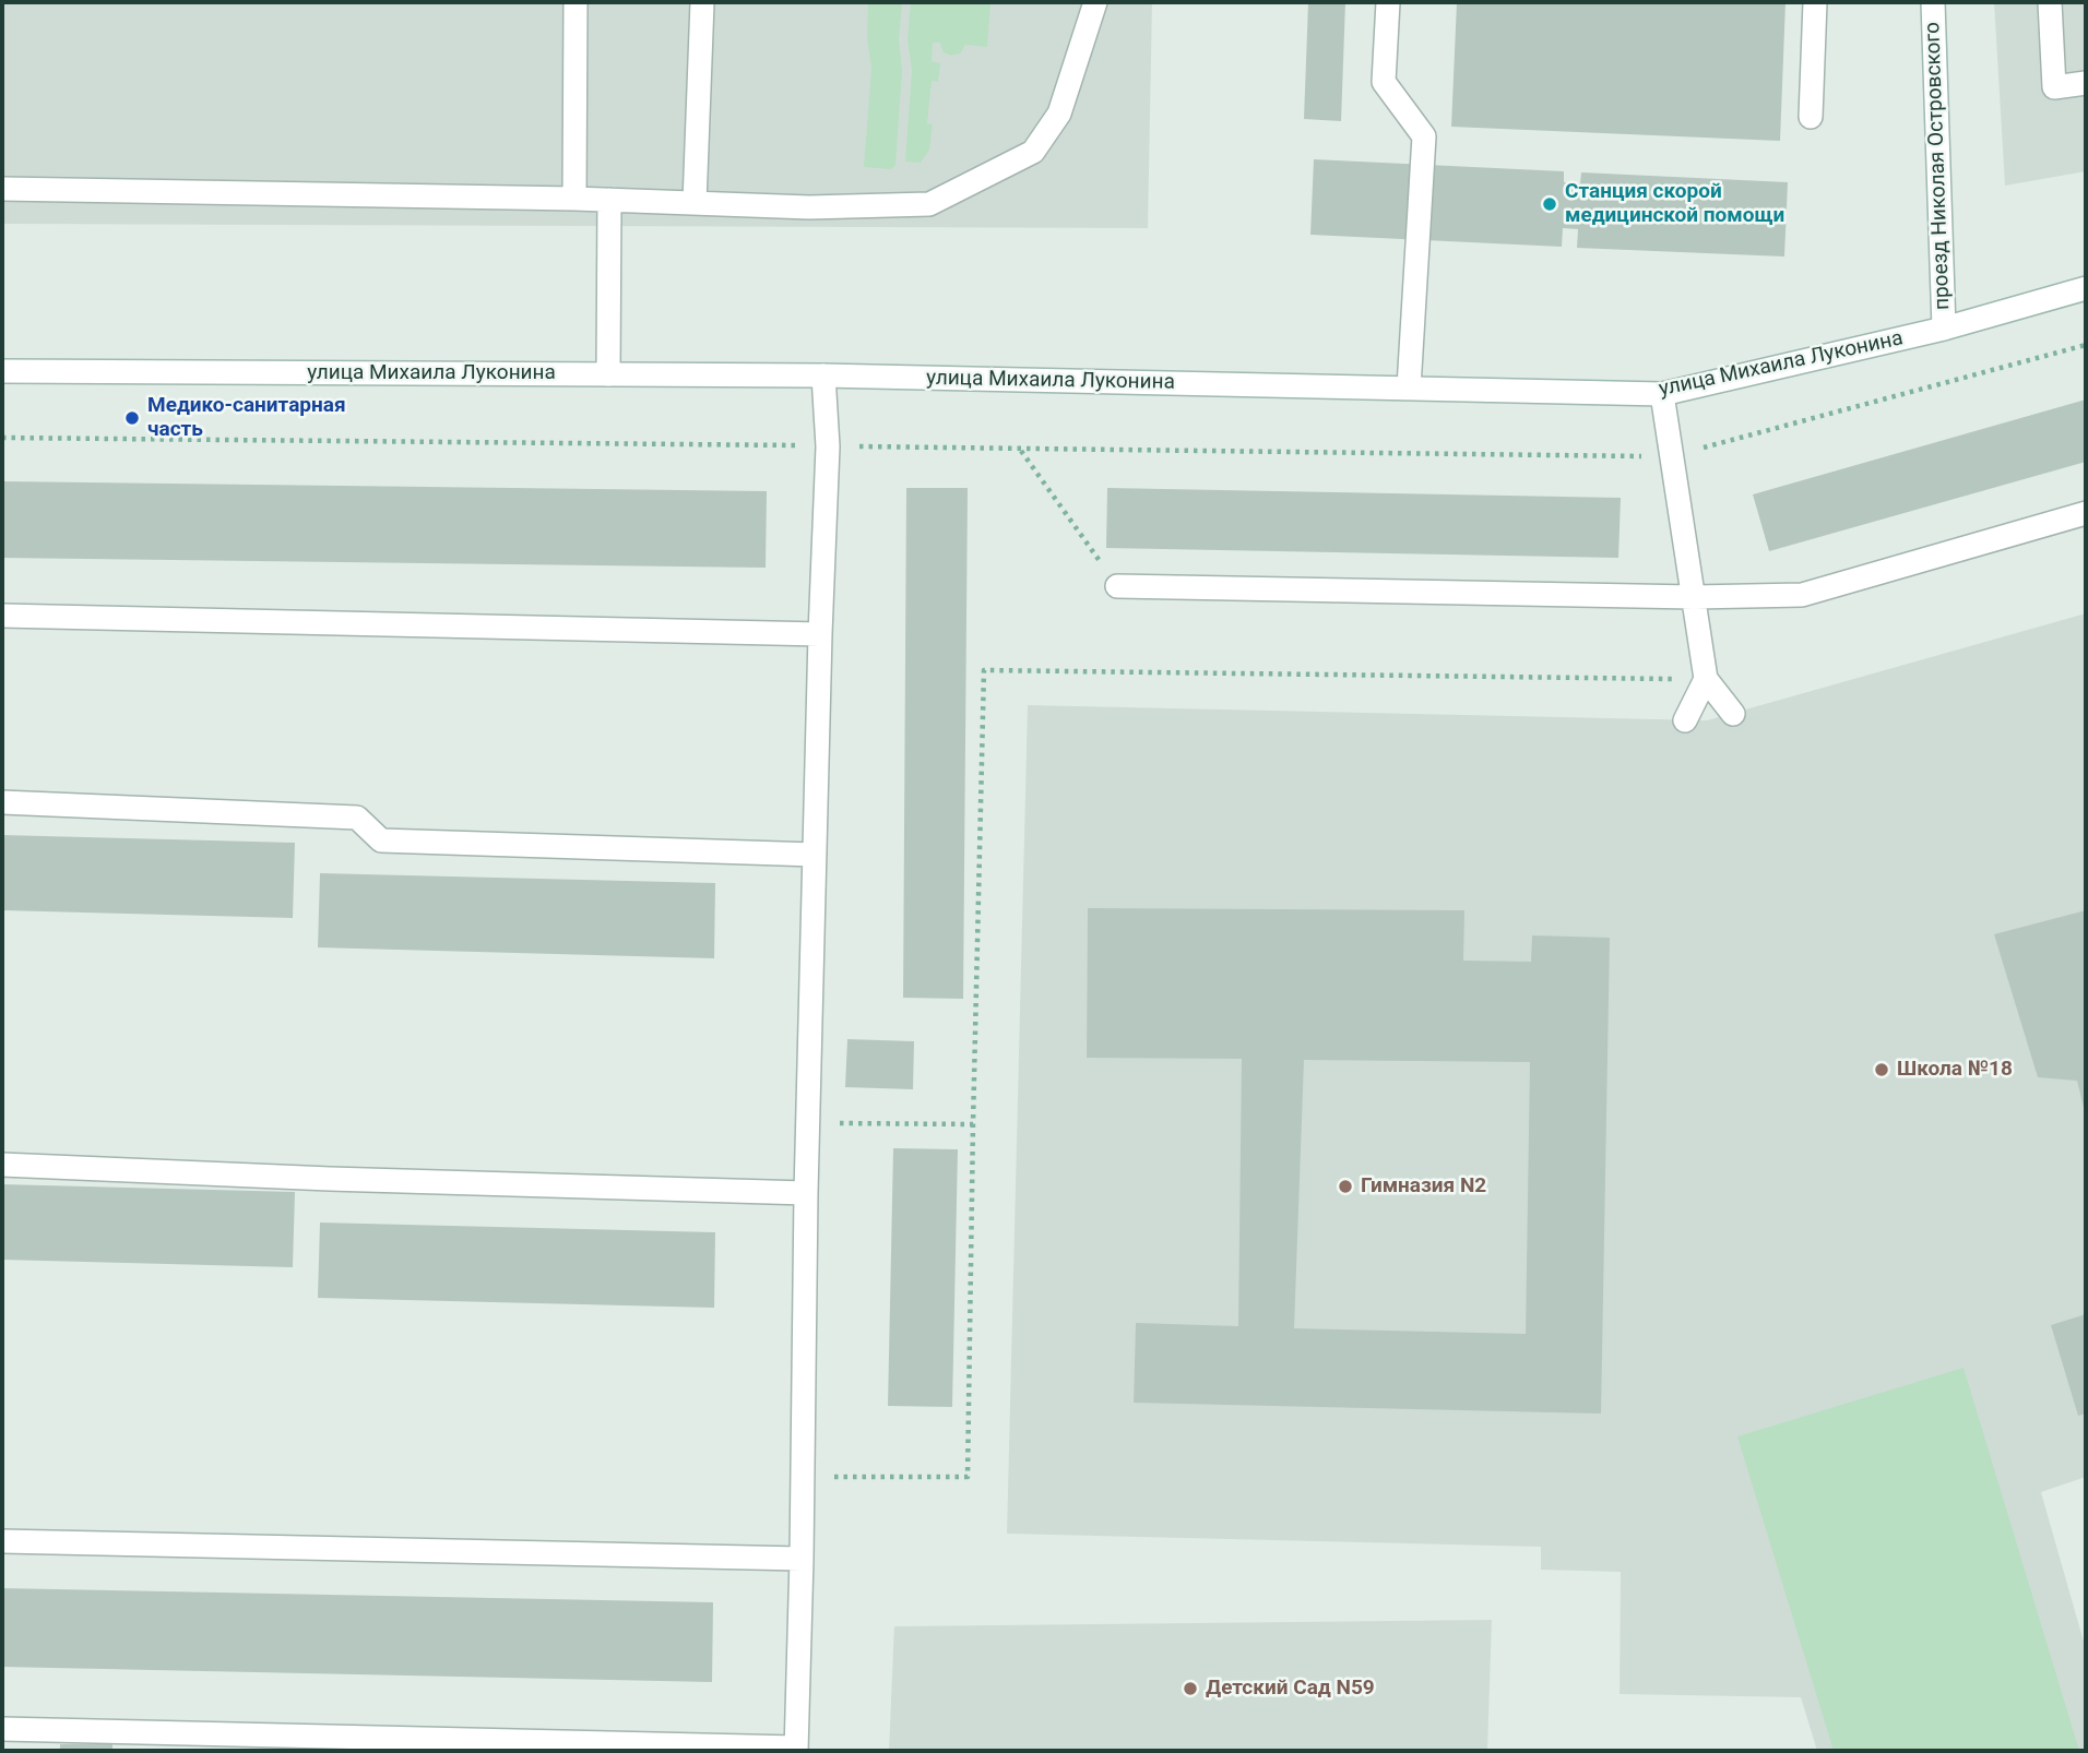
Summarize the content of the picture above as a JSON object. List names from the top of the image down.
{
  "streets": {
    "main road": ["проезд Николая Островского", "улица Михаила Луконина"]
  },
  "crossings": [
    ["проезд Николая Островского", "улица Михаила Луконина"]
  ],
  "places": [
    "Станция скорой медицинской помощи",
    "Медико-санитарная часть",
    "Школа №18",
    "Гимназия N2",
    "Детский Сад N59"
  ]
}
